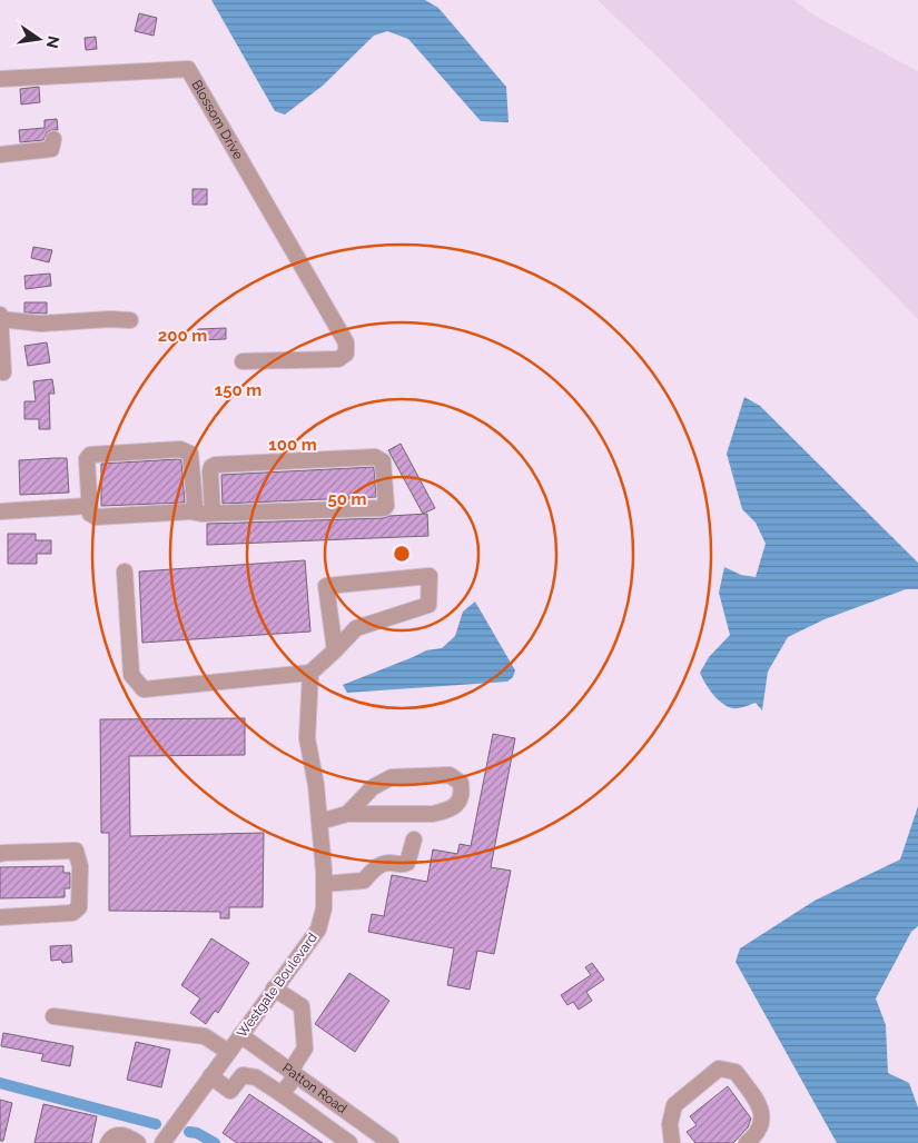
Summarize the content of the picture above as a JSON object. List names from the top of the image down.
{
  "streets": {
    "street": ["Blossom Drive", "Westgate Boulevard", "Patton Road"]
  },
  "crossings": [
    ["Westgate Boulevard", "Patton Road"]
  ],
  "north": "right",
  "rings": [
    "200 m",
    "150 m",
    "100 m",
    "50 m"
  ]
}
